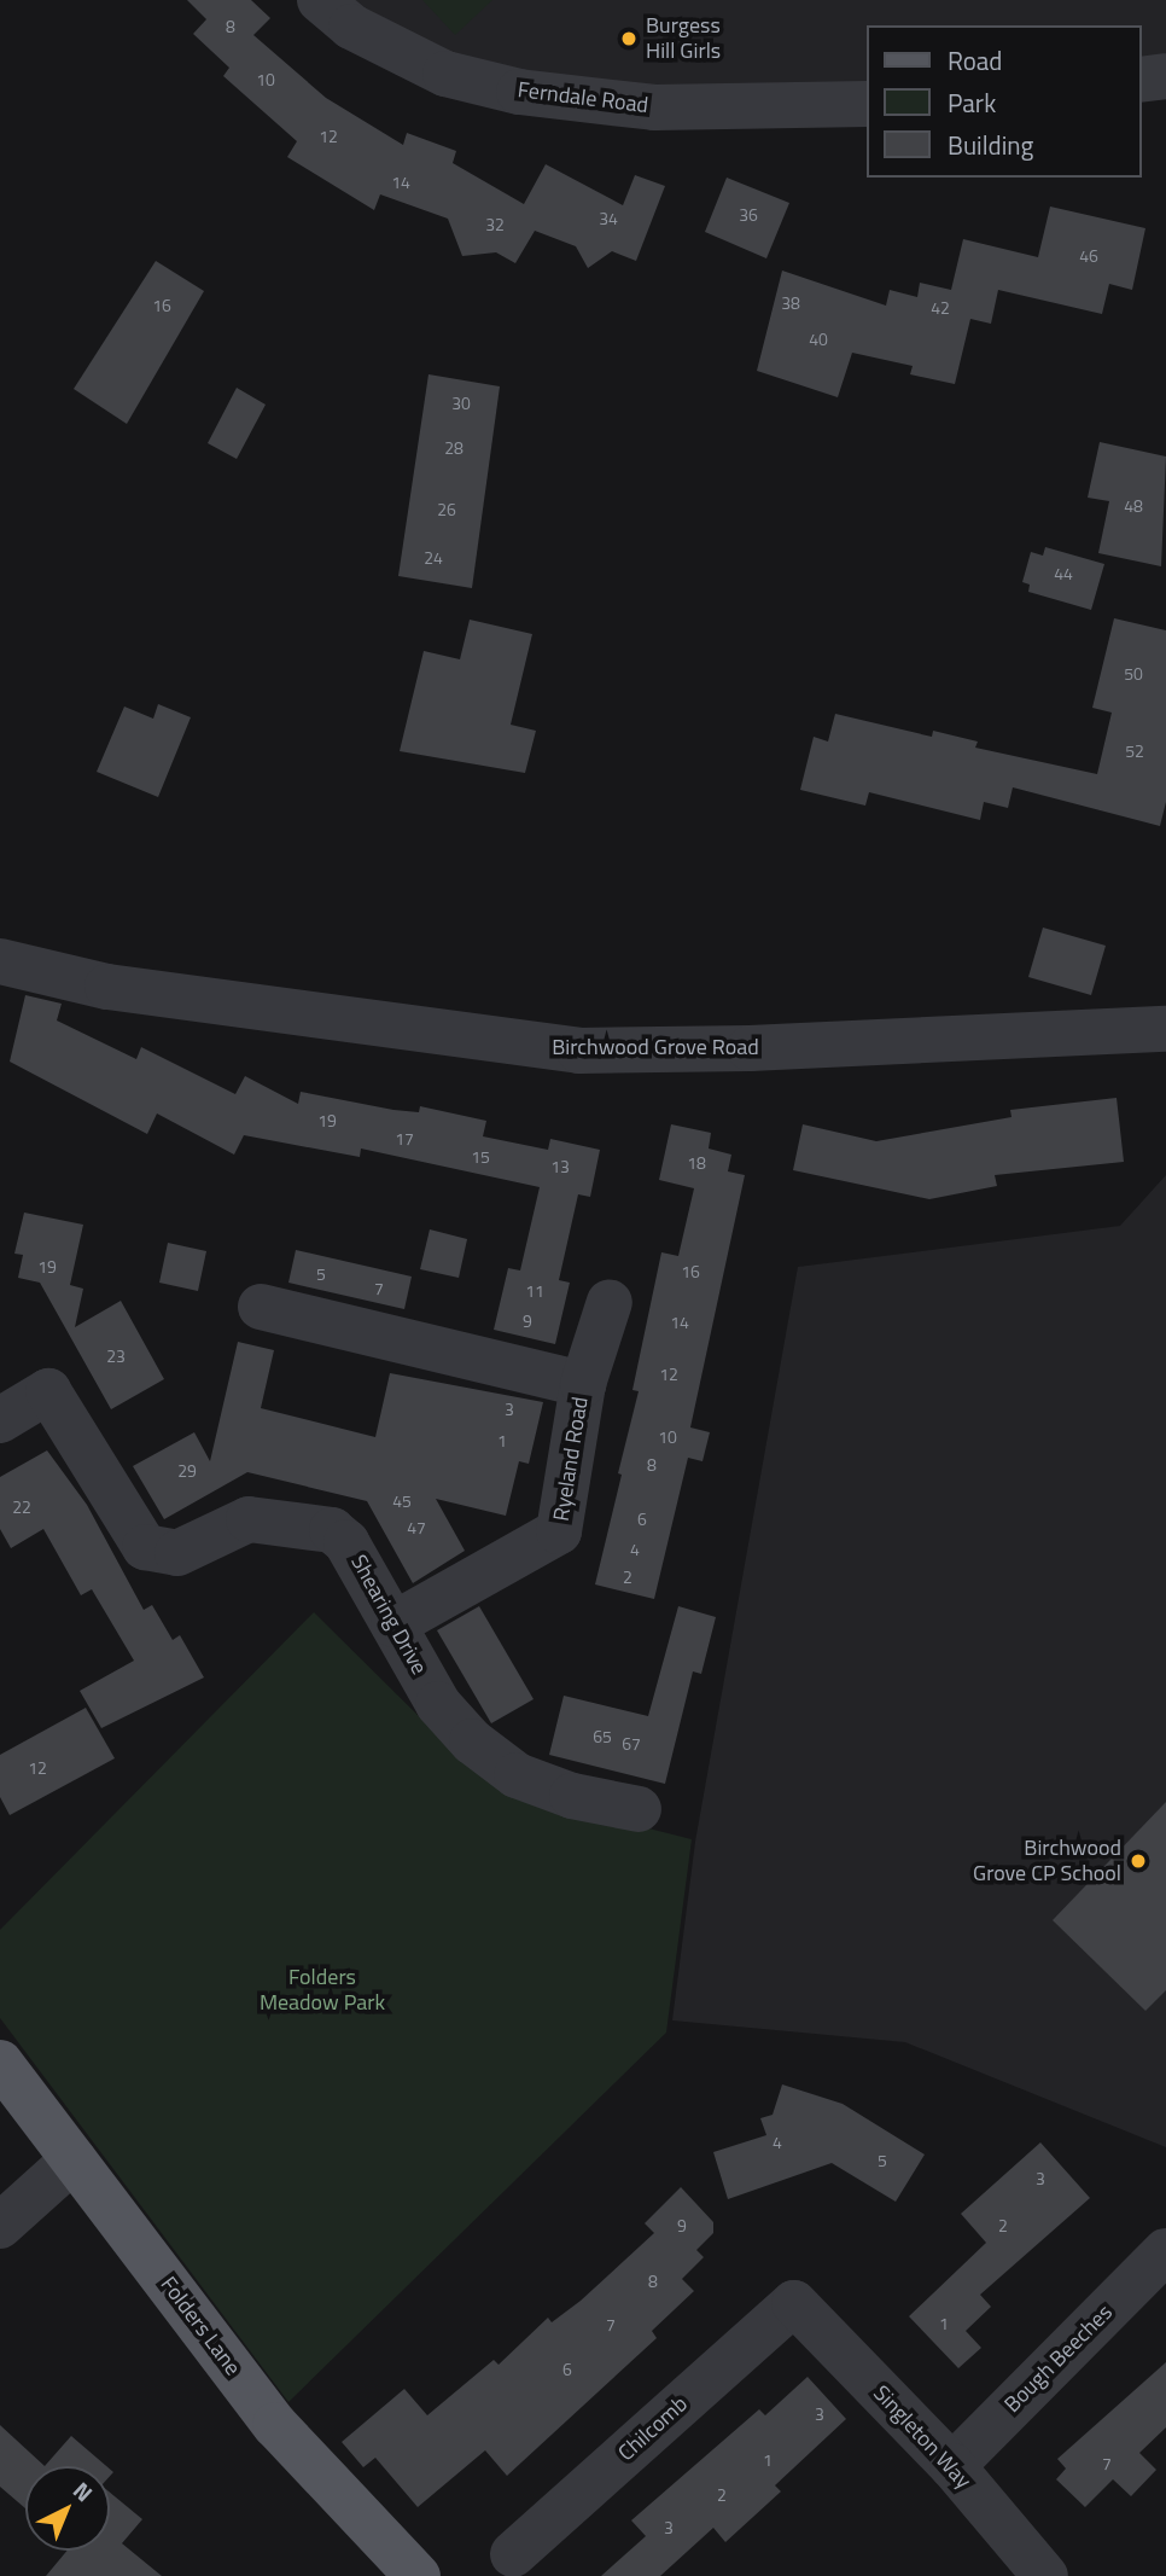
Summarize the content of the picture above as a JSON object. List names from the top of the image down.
{
  "streets": {
    "main road": ["Folders Lane"],
    "street": [
      "Ferndale Road",
      "Birchwood Grove Road",
      "Ryeland Road",
      "Shearing Drive",
      "Bough Beeches",
      "Chilcomb",
      "Singleton Way"
    ]
  },
  "crossings": [
    ["Ryeland Road", "Shearing Drive"],
    ["Bough Beeches", "Singleton Way"],
    ["Chilcomb", "Singleton Way"]
  ],
  "parks": ["Folders Meadow Park"],
  "places": ["Burgess Hill Girls", "Birchwood Grove CP School"],
  "house_numbers": [
    "8",
    "10",
    "12",
    "14",
    "36",
    "34",
    "32",
    "46",
    "38",
    "16",
    "42",
    "40",
    "30",
    "28",
    "48",
    "26",
    "24",
    "44",
    "50",
    "52",
    "19",
    "17",
    "15",
    "18",
    "13",
    "19",
    "16",
    "5",
    "7",
    "11",
    "9",
    "14",
    "23",
    "12",
    "3",
    "10",
    "1",
    "8",
    "29",
    "45",
    "22",
    "6",
    "47",
    "4",
    "2",
    "65",
    "67",
    "12",
    "4",
    "5",
    "3",
    "9",
    "2",
    "8",
    "1",
    "7",
    "6",
    "3",
    "1",
    "7",
    "2",
    "3"
  ],
  "legend": ["Road", "Park", "Building"],
  "north": "top right"
}
